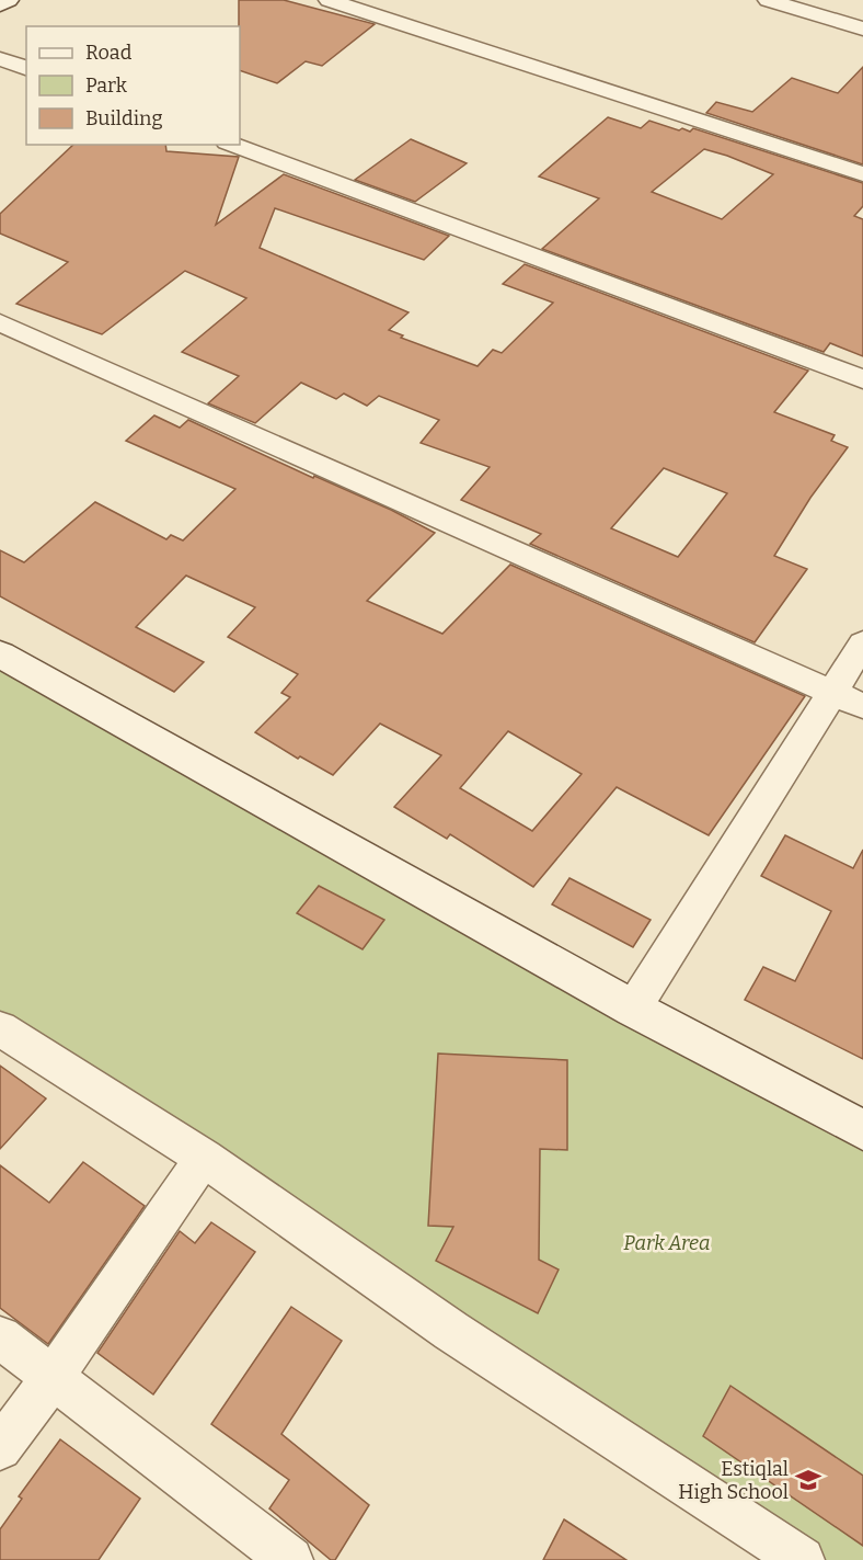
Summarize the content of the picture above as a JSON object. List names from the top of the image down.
{
  "parks": ["Park Area"],
  "places": {
    "school or university": ["Estiqlal High School"]
  },
  "legend": ["Road", "Park", "Building"]
}
